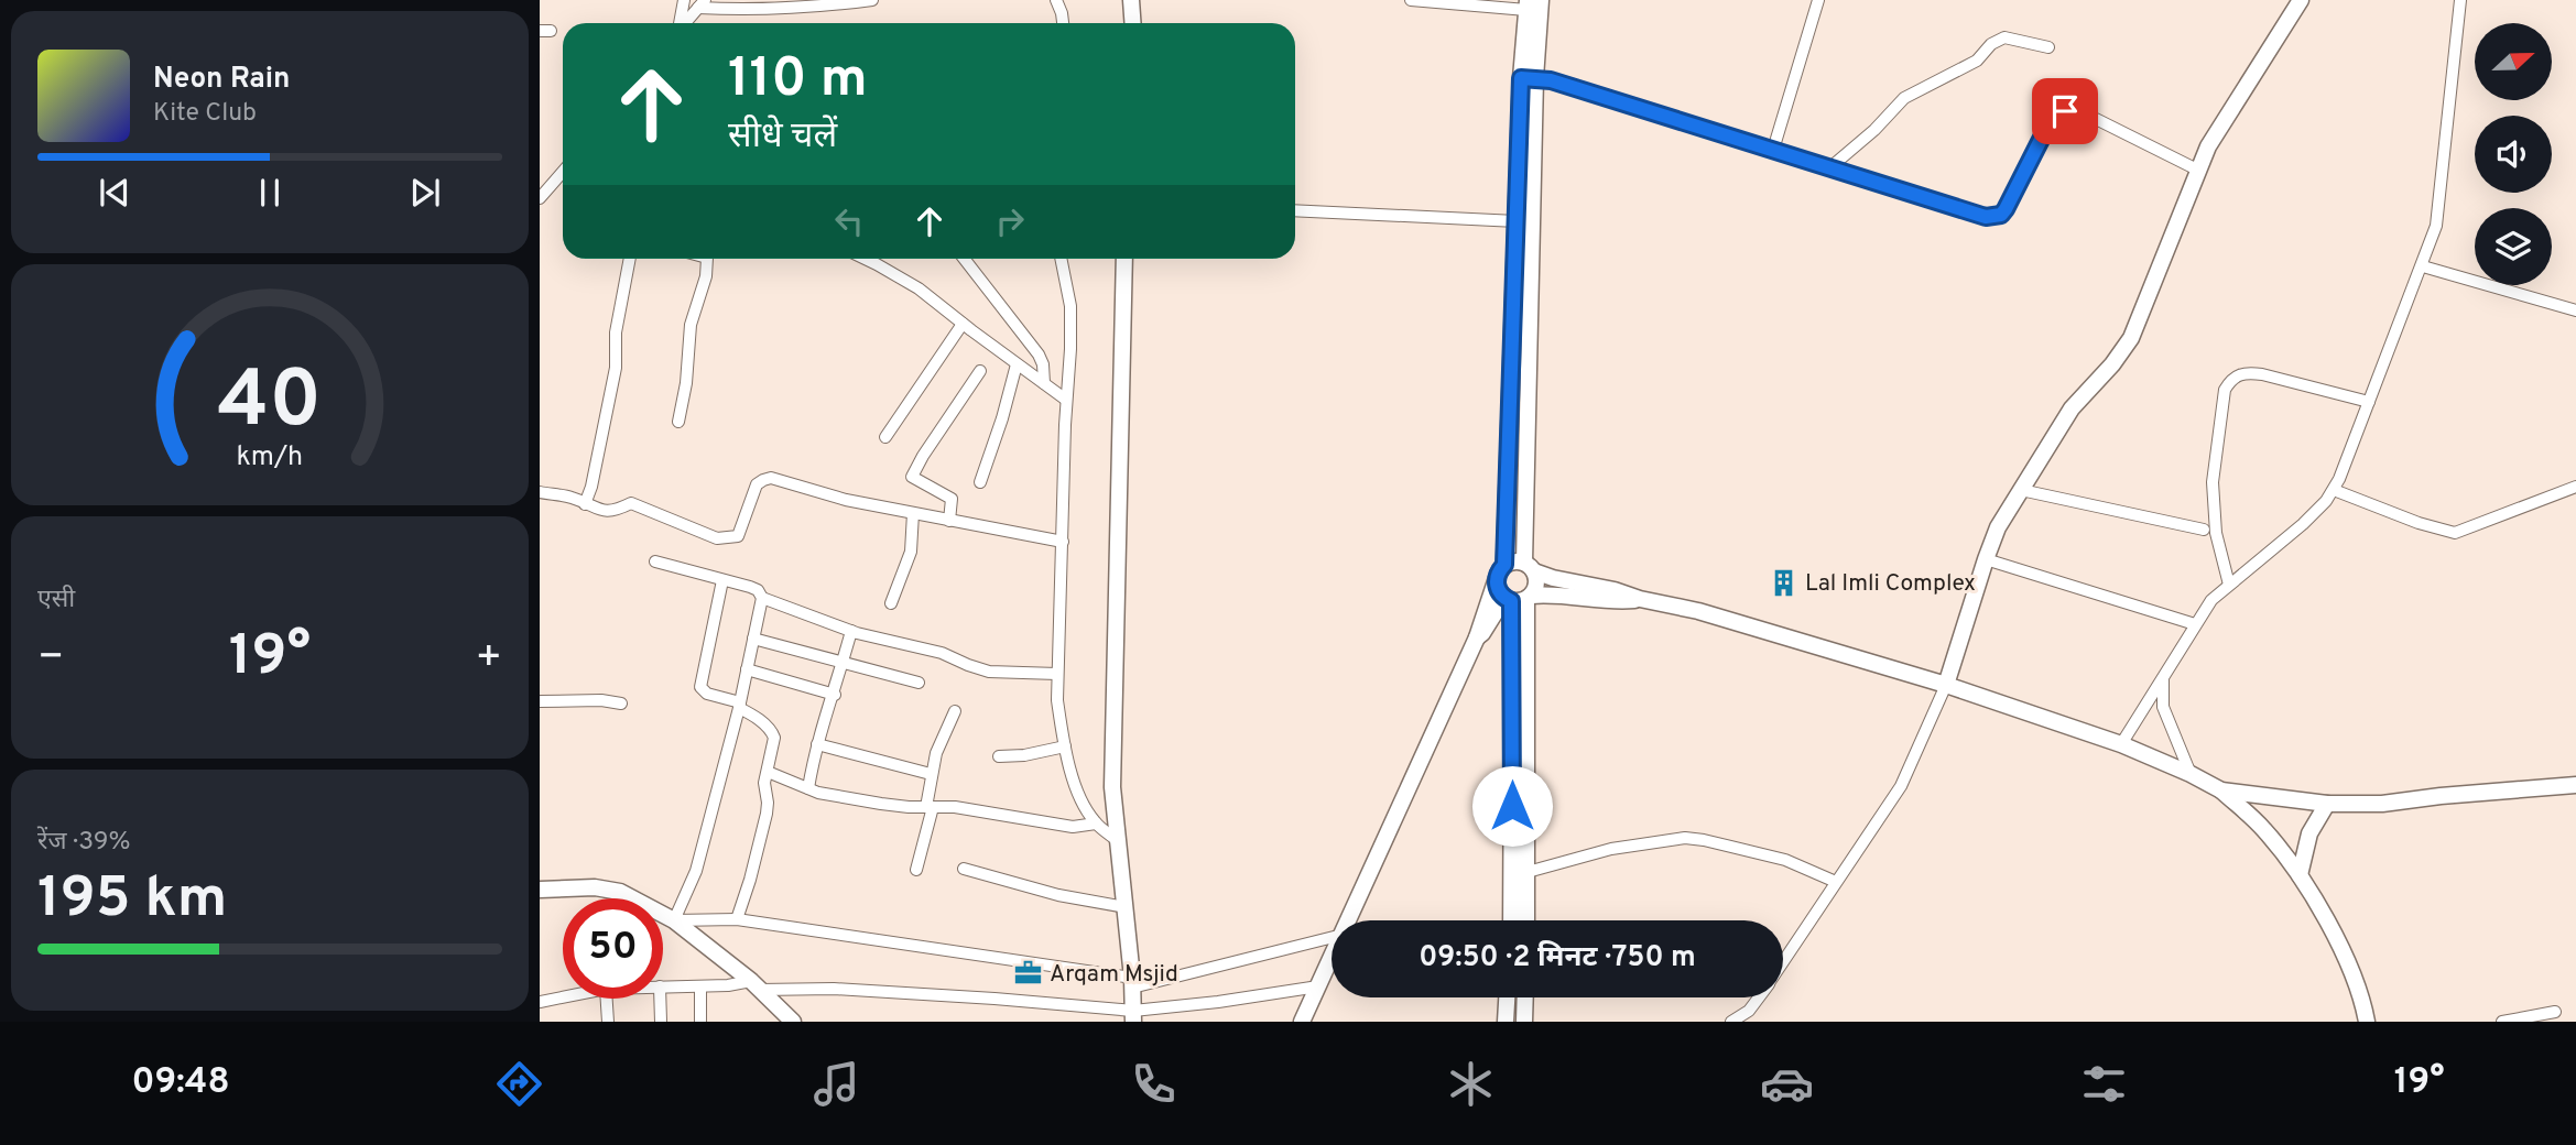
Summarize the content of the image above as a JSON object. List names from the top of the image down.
{
  "places": {
    "building": ["Lal Imli Complex"],
    "office": ["Arqam Msjid"]
  },
  "north": "right",
  "page": {
    "turn": ["110 m", "सीधे चलें"],
    "song": ["Neon Rain", "Kite Club"],
    "tile": [
      "एसी",
      ["रेंज · 39%", "195 km"]
    ],
    "heat": ["−", "19°", "+"],
    "limit": "50",
    "trip": "09:50 · 2 मिनट · 750 m",
    "tabs": ["09:48", "19°"],
    "gauge": ["40", "km/h"]
  }
}
